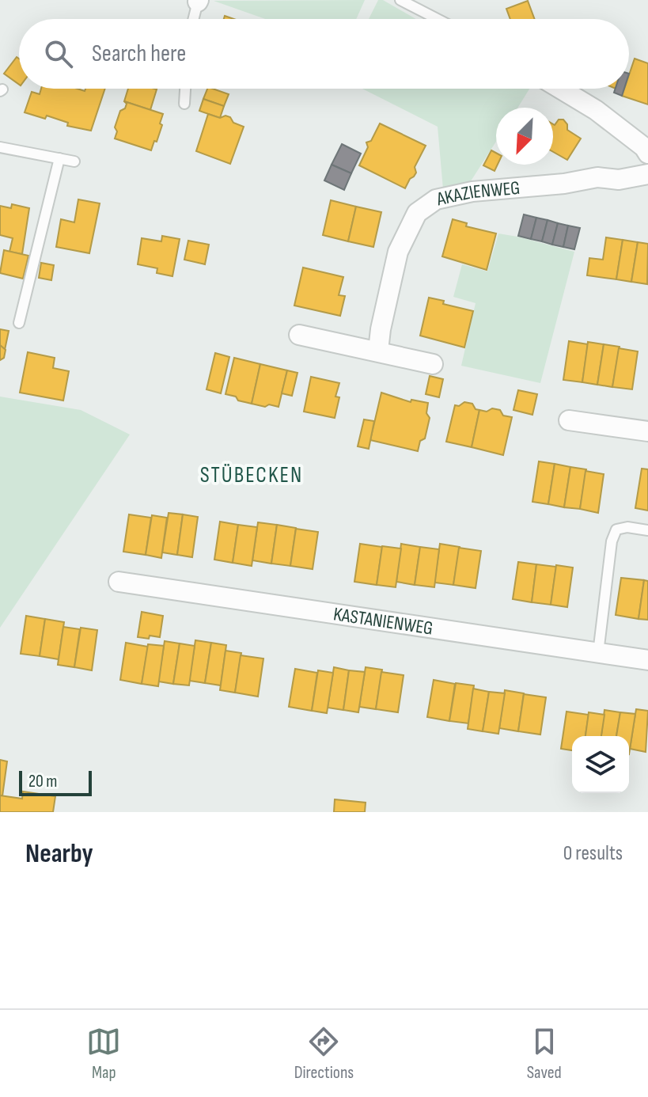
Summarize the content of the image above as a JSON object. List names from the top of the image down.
{
  "streets": {
    "street": ["AKAZIENWEG", "KASTANIENWEG"]
  },
  "districts": ["STÜBECKEN"],
  "scale_bar": "20 m",
  "north": "bottom left",
  "page": {
    "search": "Search here",
    "scale": "20 m",
    "heading": ["Nearby", "0 results"],
    "nav": ["Map", "Directions", "Saved"]
  }
}
